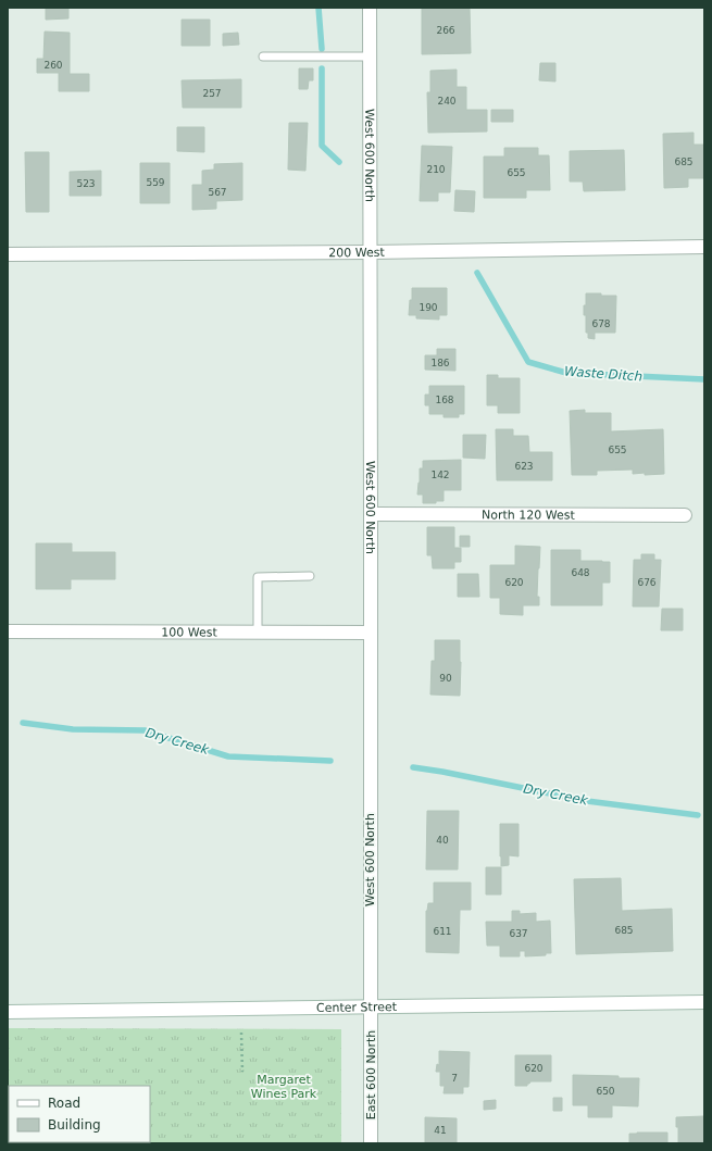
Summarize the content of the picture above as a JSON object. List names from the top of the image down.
{
  "streets": {
    "street": [
      "West 600 North",
      "200 West",
      "North 120 West",
      "100 West",
      "Center Street",
      "East 600 North"
    ]
  },
  "crossings": [
    ["West 600 North", "200 West"],
    ["West 600 North", "North 120 West"],
    ["West 600 North", "100 West"],
    ["West 600 North", "Center Street"],
    ["West 600 North", "East 600 North"],
    ["Center Street", "East 600 North"]
  ],
  "water": ["Waste Ditch", "Dry Creek"],
  "parks": ["Margaret Wines Park"],
  "house_numbers": [
    "266",
    "260",
    "257",
    "240",
    "685",
    "210",
    "655",
    "559",
    "523",
    "567",
    "190",
    "678",
    "186",
    "168",
    "655",
    "623",
    "142",
    "648",
    "620",
    "676",
    "90",
    "40",
    "685",
    "611",
    "637",
    "620",
    "7",
    "650",
    "41"
  ],
  "legend": ["Road", "Building"]
}
